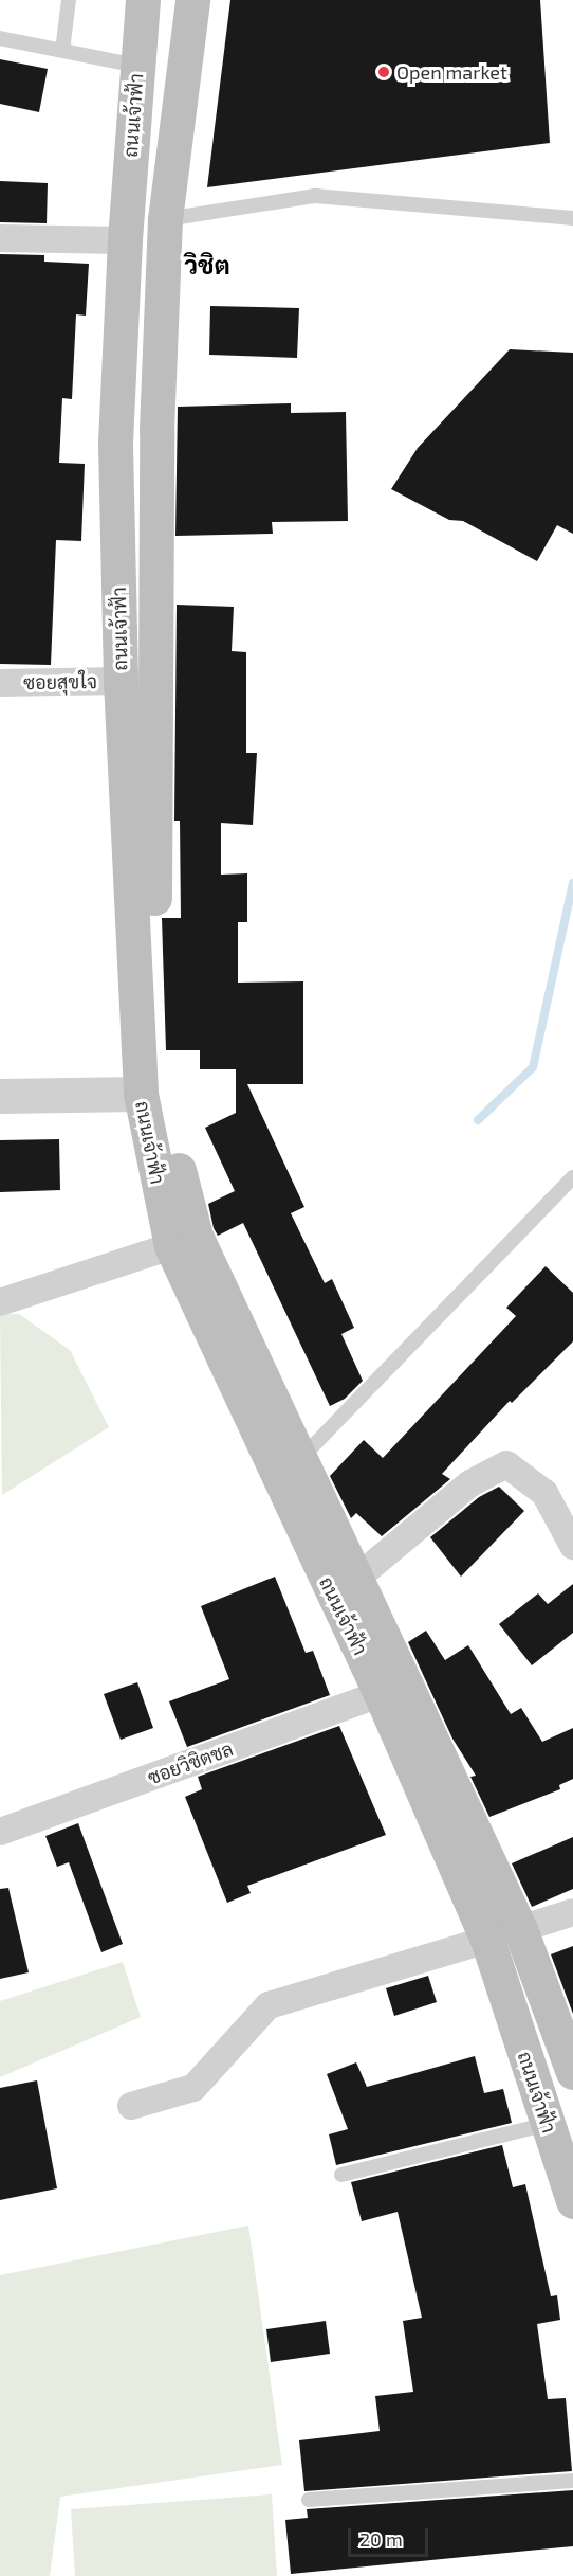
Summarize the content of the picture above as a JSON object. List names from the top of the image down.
{
  "streets": {
    "main road": ["ถนนเจ้าฟ้า"],
    "street": ["ซอยสุขใจ", "ซอยวิชิตชล"]
  },
  "crossings": [
    ["ถนนเจ้าฟ้า", "ซอยสุขใจ"],
    ["ถนนเจ้าฟ้า", "ซอยวิชิตชล"]
  ],
  "districts": ["วิชิต"],
  "places": ["Open market"],
  "scale_bar": "20 m"
}
